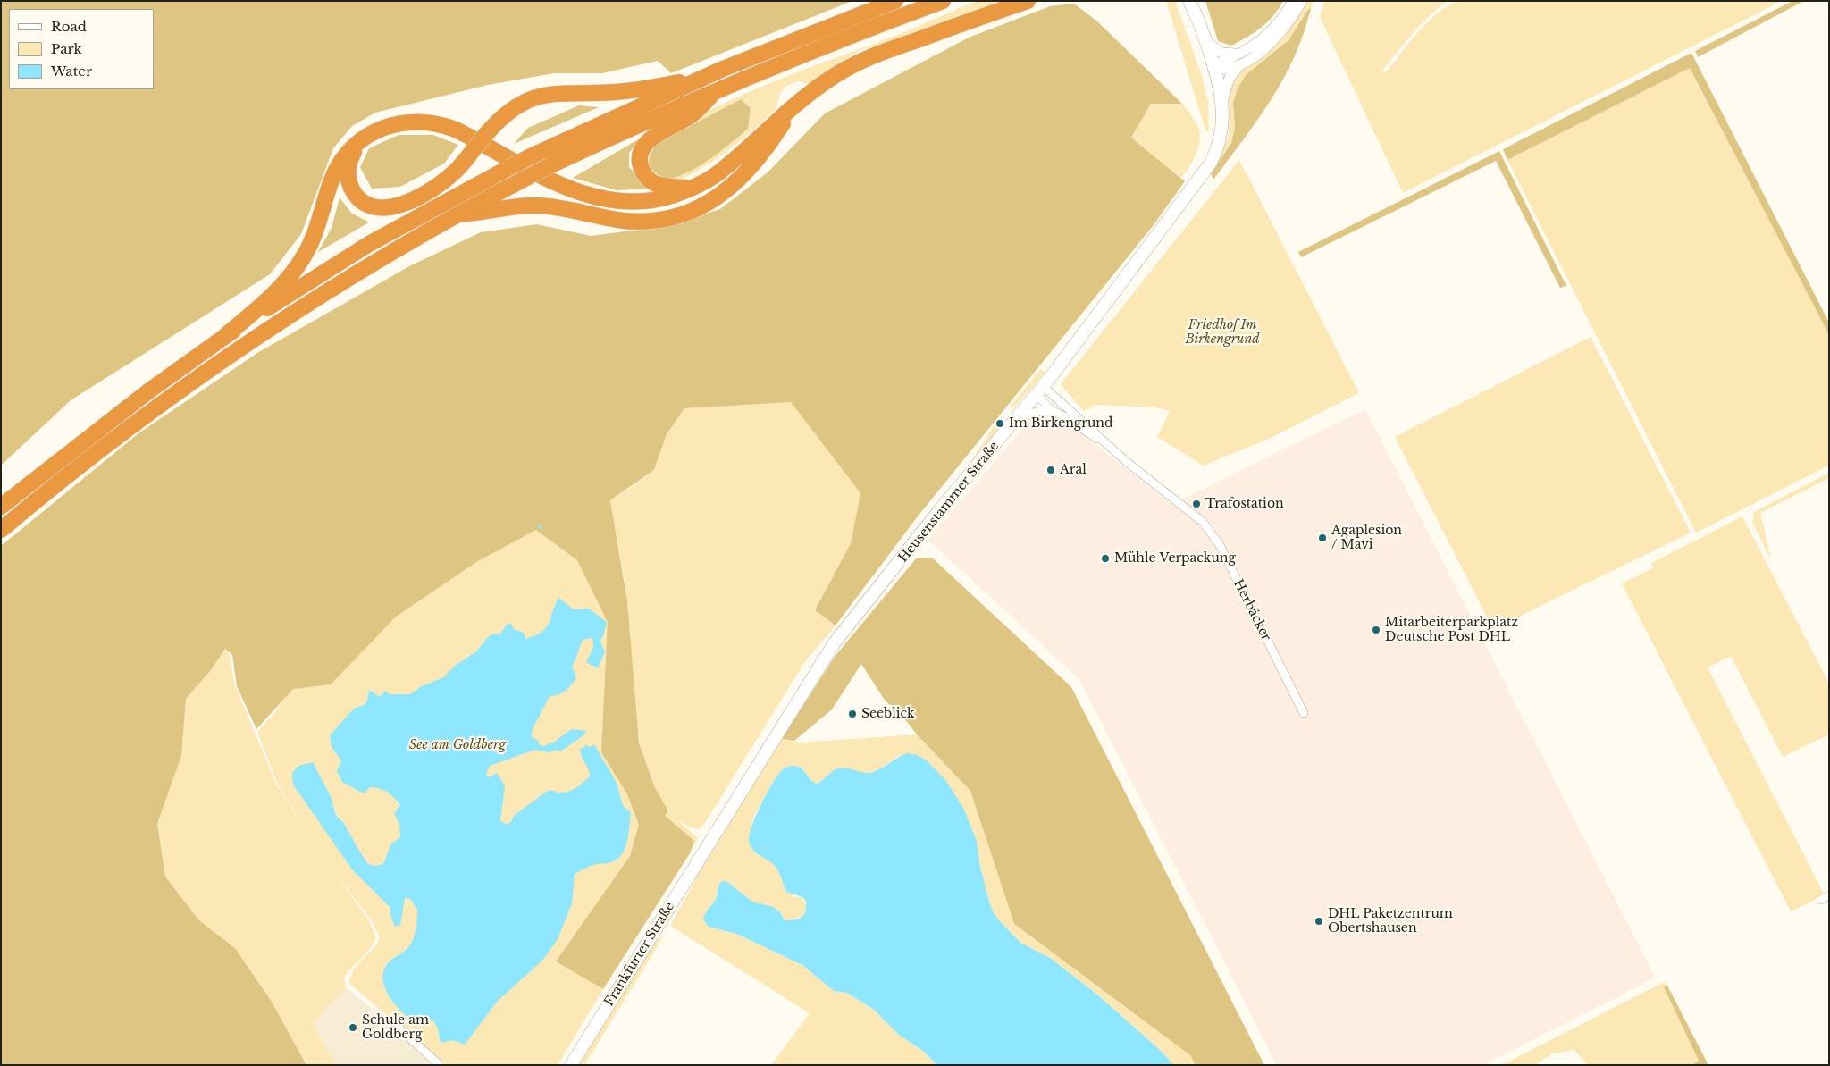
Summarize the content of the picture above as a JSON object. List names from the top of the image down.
{
  "streets": {
    "main road": ["Heusenstammer Straße", "Frankfurter Straße"],
    "street": ["Herbäcker"]
  },
  "crossings": [
    ["Heusenstammer Straße", "Frankfurter Straße"]
  ],
  "parks": ["Friedhof Im Birkengrund", "See am Goldberg"],
  "places": [
    "Im Birkengrund",
    "Aral",
    "Trafostation",
    "Agaplesion / Mavi",
    "Mühle Verpackung",
    "Mitarbeiterparkplatz Deutsche Post DHL",
    "Seeblick",
    "DHL Paketzentrum Obertshausen",
    "Schule am Goldberg"
  ],
  "legend": ["Road", "Park", "Water"]
}
